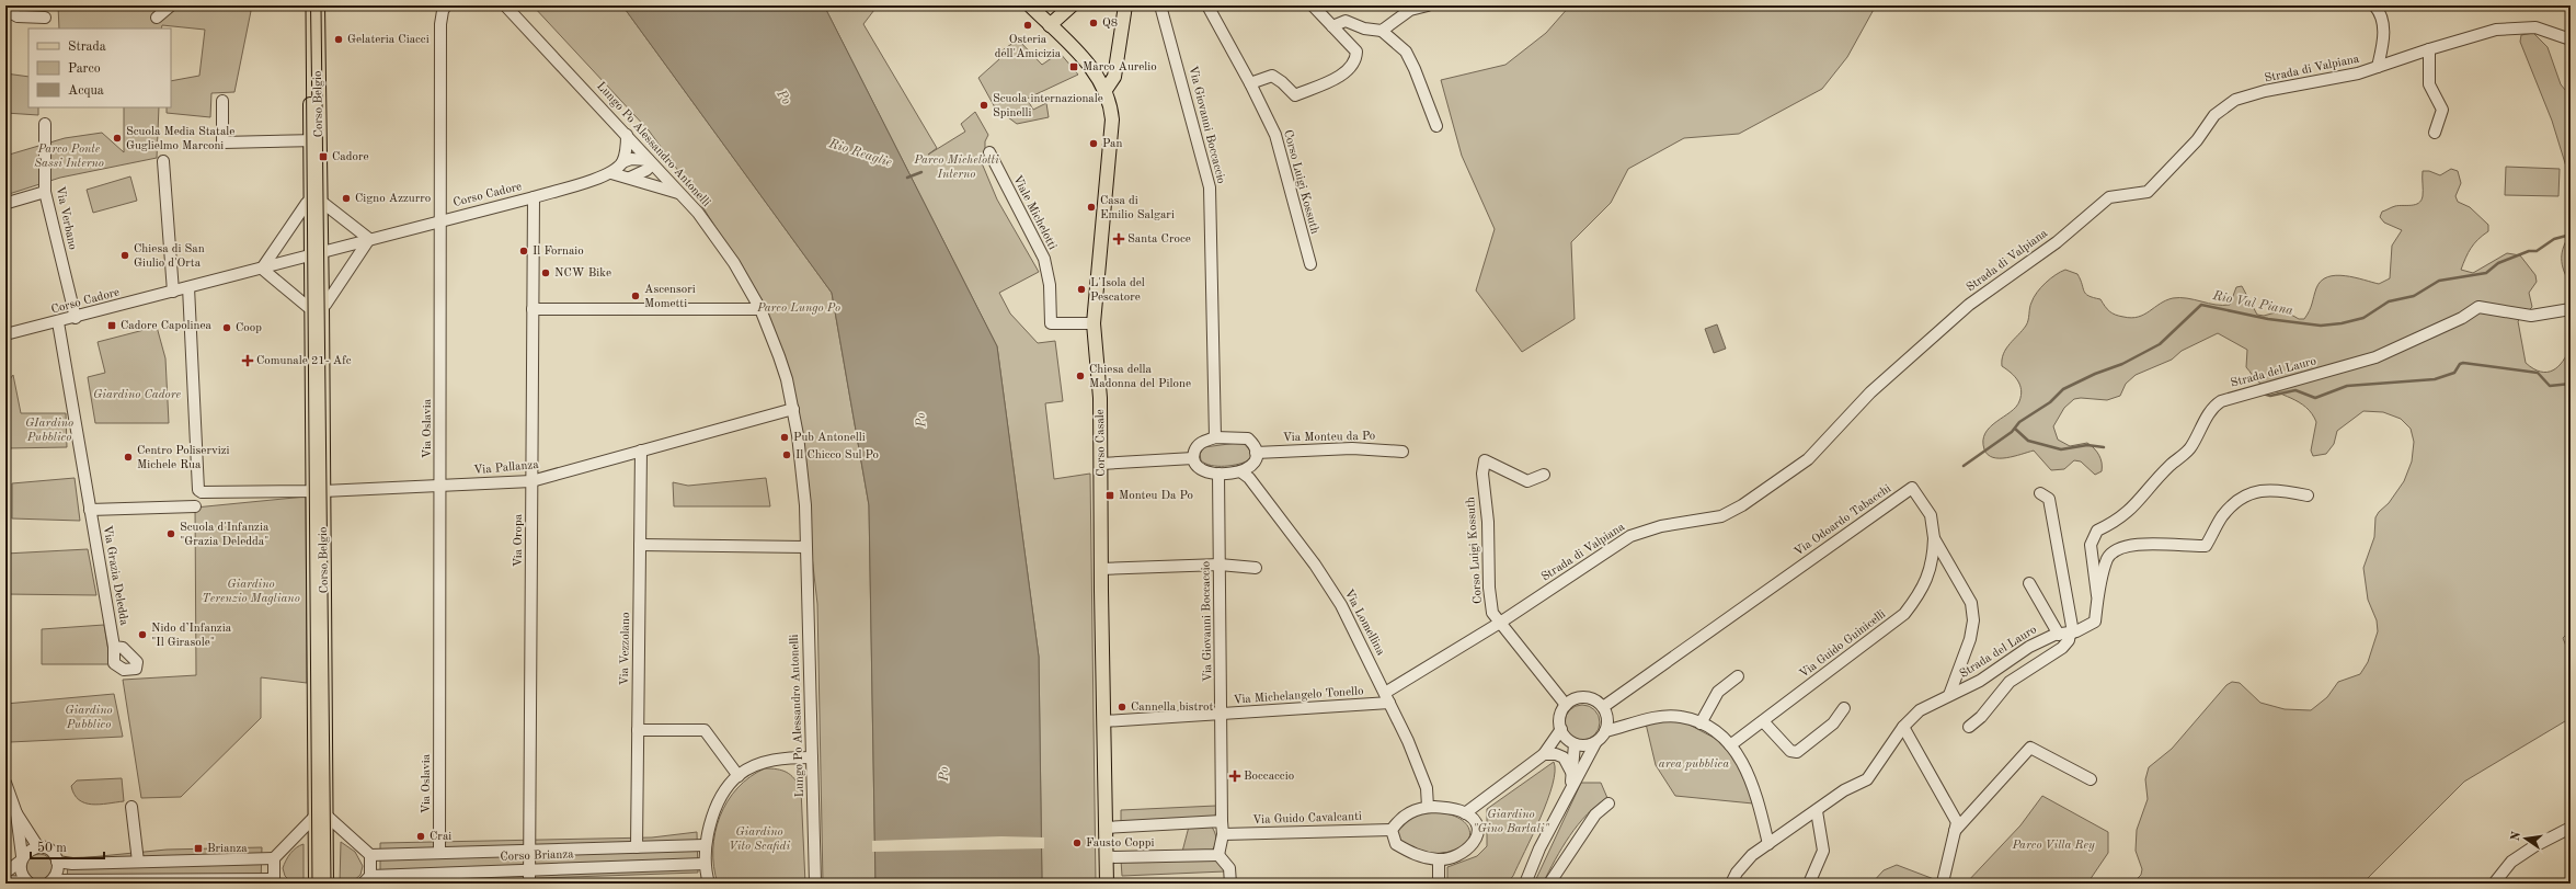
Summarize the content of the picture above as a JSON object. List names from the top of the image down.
{
  "streets": {
    "main road": ["Corso Belgio", "Corso Casale"],
    "street": [
      "Strada di Valpiana",
      "Via Giovanni Boccaccio",
      "Lungo Po Alessandro Antonelli",
      "Corso Luigi Kossuth",
      "Corso Cadore",
      "Viale Michelotti",
      "Via Verbano",
      "Strada del Lauro",
      "Via Oslavia",
      "Via Monteu da Po",
      "Via Pallanza",
      "Via Odoardo Tabacchi",
      "Via Oropa",
      "Via Grazia Deledda",
      "Via Lomellina",
      "Via Guido Guinicelli",
      "Via Vezzolano",
      "Via Michelangelo Tonello",
      "Via Guido Cavalcanti",
      "Corso Brianza"
    ]
  },
  "crossings": [
    ["Strada di Valpiana", "Corso Luigi Kossuth"],
    ["Strada di Valpiana", "Via Michelangelo Tonello"],
    ["Corso Belgio", "Corso Cadore"],
    ["Corso Belgio", "Via Pallanza"],
    ["Via Giovanni Boccaccio", "Via Monteu da Po"],
    ["Via Giovanni Boccaccio", "Via Lomellina"],
    ["Via Giovanni Boccaccio", "Via Michelangelo Tonello"],
    ["Via Giovanni Boccaccio", "Via Guido Cavalcanti"],
    ["Lungo Po Alessandro Antonelli", "Via Pallanza"],
    ["Corso Luigi Kossuth", "Via Odoardo Tabacchi"],
    ["Corso Luigi Kossuth", "Via Michelangelo Tonello"],
    ["Corso Cadore", "Via Verbano"],
    ["Corso Cadore", "Via Oslavia"],
    ["Corso Cadore", "Via Pallanza"],
    ["Corso Cadore", "Via Oropa"],
    ["Corso Cadore", "Via Grazia Deledda"],
    ["Viale Michelotti", "Corso Casale"],
    ["Strada del Lauro", "Via Odoardo Tabacchi"],
    ["Via Oslavia", "Via Pallanza"],
    ["Via Oslavia", "Corso Brianza"],
    ["Via Monteu da Po", "Via Lomellina"],
    ["Corso Casale", "Via Michelangelo Tonello"],
    ["Via Pallanza", "Via Oropa"],
    ["Via Pallanza", "Via Vezzolano"],
    ["Via Odoardo Tabacchi", "Via Guido Guinicelli"],
    ["Via Oropa", "Corso Brianza"],
    ["Via Lomellina", "Via Michelangelo Tonello"],
    ["Via Lomellina", "Via Guido Cavalcanti"],
    ["Via Vezzolano", "Corso Brianza"]
  ],
  "water": ["Po", "Rio Reaglie", "Rio Val Piana"],
  "parks": [
    "Parco Ponte Sassi Interno",
    "Parco Michelotti Interno",
    "Parco Lungo Po",
    "Giardino Cadore",
    "GIardino Pubblico",
    "Giardino Terenzio Magliano",
    "Giardino Pubblico",
    "area pubblica",
    "Giardino \"Gino Bartali\"",
    "Giardino Vito Scafidi",
    "Parco Villa Rey"
  ],
  "places": {
    "other": [
      "Q8",
      "Osteria dell'Amicizia",
      "Gelateria Ciacci",
      "Scuola internazionale Spinelli",
      "Scuola Media Statale Guglielmo Marconi",
      "Pan",
      "Cigno Azzurro",
      "Casa di Emilio Salgari",
      "Il Fornaio",
      "Chiesa di San Giulio d'Orta",
      "NCW Bike",
      "L'Isola del Pescatore",
      "Ascensori Mometti",
      "Coop",
      "Chiesa della Madonna del Pilone",
      "Pub Antonelli",
      "Il Chicco Sul Po",
      "Centro Poliservizi Michele Rua",
      "Scuola d'Infanzia \"Grazia Deledda\"",
      "Nido d’Infanzia \"Il Girasole\"",
      "Cannella bistrot",
      "Crai",
      "Fausto Coppi"
    ],
    "transit": [
      "Marco Aurelio",
      "Cadore",
      "Cadore Capolinea",
      "Monteu Da Po",
      "Brianza"
    ],
    "health": ["Santa Croce", "Comunale 21- Afc", "Boccaccio"]
  },
  "legend": ["Strada", "Parco", "Acqua"],
  "scale_bar": "50 m",
  "north": "left"
}
